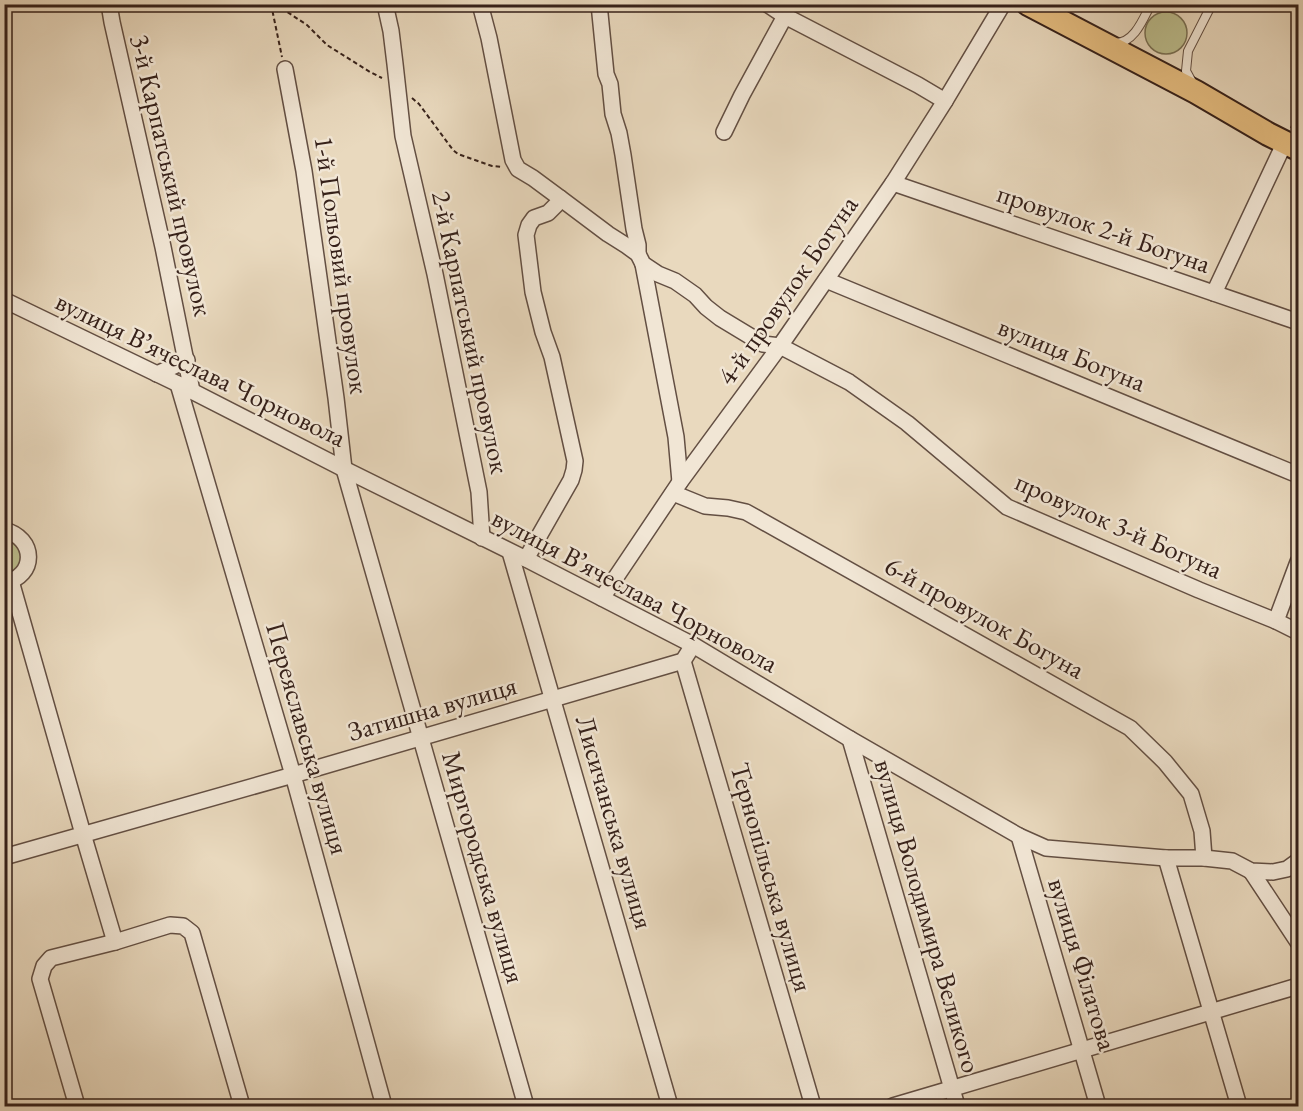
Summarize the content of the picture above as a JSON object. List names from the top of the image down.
{
  "streets": {
    "street": [
      "3-й Карпатський провулок",
      "провулок 2-й Богуна",
      "1-й Польовий провулок",
      "4-й провулок Богуна",
      "2-й Карпатський провулок",
      "вулиця Богуна",
      "вулиця Вʼячеслава Чорновола",
      "провулок 3-й Богуна",
      "6-й провулок Богуна",
      "Затишна вулиця",
      "Переяславська вулиця",
      "Лисичанська вулиця",
      "Миргородська вулиця",
      "Тернопільська вулиця",
      "вулиця Володимира Великого",
      "вулиця Філатова"
    ]
  },
  "crossings": [
    ["3-й Карпатський провулок", "вулиця Вʼячеслава Чорновола"],
    ["провулок 2-й Богуна", "4-й провулок Богуна"],
    ["1-й Польовий провулок", "вулиця Вʼячеслава Чорновола"],
    ["1-й Польовий провулок", "Миргородська вулиця"],
    ["4-й провулок Богуна", "вулиця Богуна"],
    ["4-й провулок Богуна", "вулиця Вʼячеслава Чорновола"],
    ["4-й провулок Богуна", "провулок 3-й Богуна"],
    ["4-й провулок Богуна", "6-й провулок Богуна"],
    ["2-й Карпатський провулок", "вулиця Вʼячеслава Чорновола"],
    ["вулиця Вʼячеслава Чорновола", "6-й провулок Богуна"],
    ["вулиця Вʼячеслава Чорновола", "Переяславська вулиця"],
    ["вулиця Вʼячеслава Чорновола", "Лисичанська вулиця"],
    ["вулиця Вʼячеслава Чорновола", "Миргородська вулиця"],
    ["вулиця Вʼячеслава Чорновола", "вулиця Володимира Великого"],
    ["вулиця Вʼячеслава Чорновола", "вулиця Філатова"],
    ["Затишна вулиця", "Переяславська вулиця"],
    ["Затишна вулиця", "Лисичанська вулиця"],
    ["Затишна вулиця", "Миргородська вулиця"],
    ["Затишна вулиця", "Тернопільська вулиця"]
  ]
}
